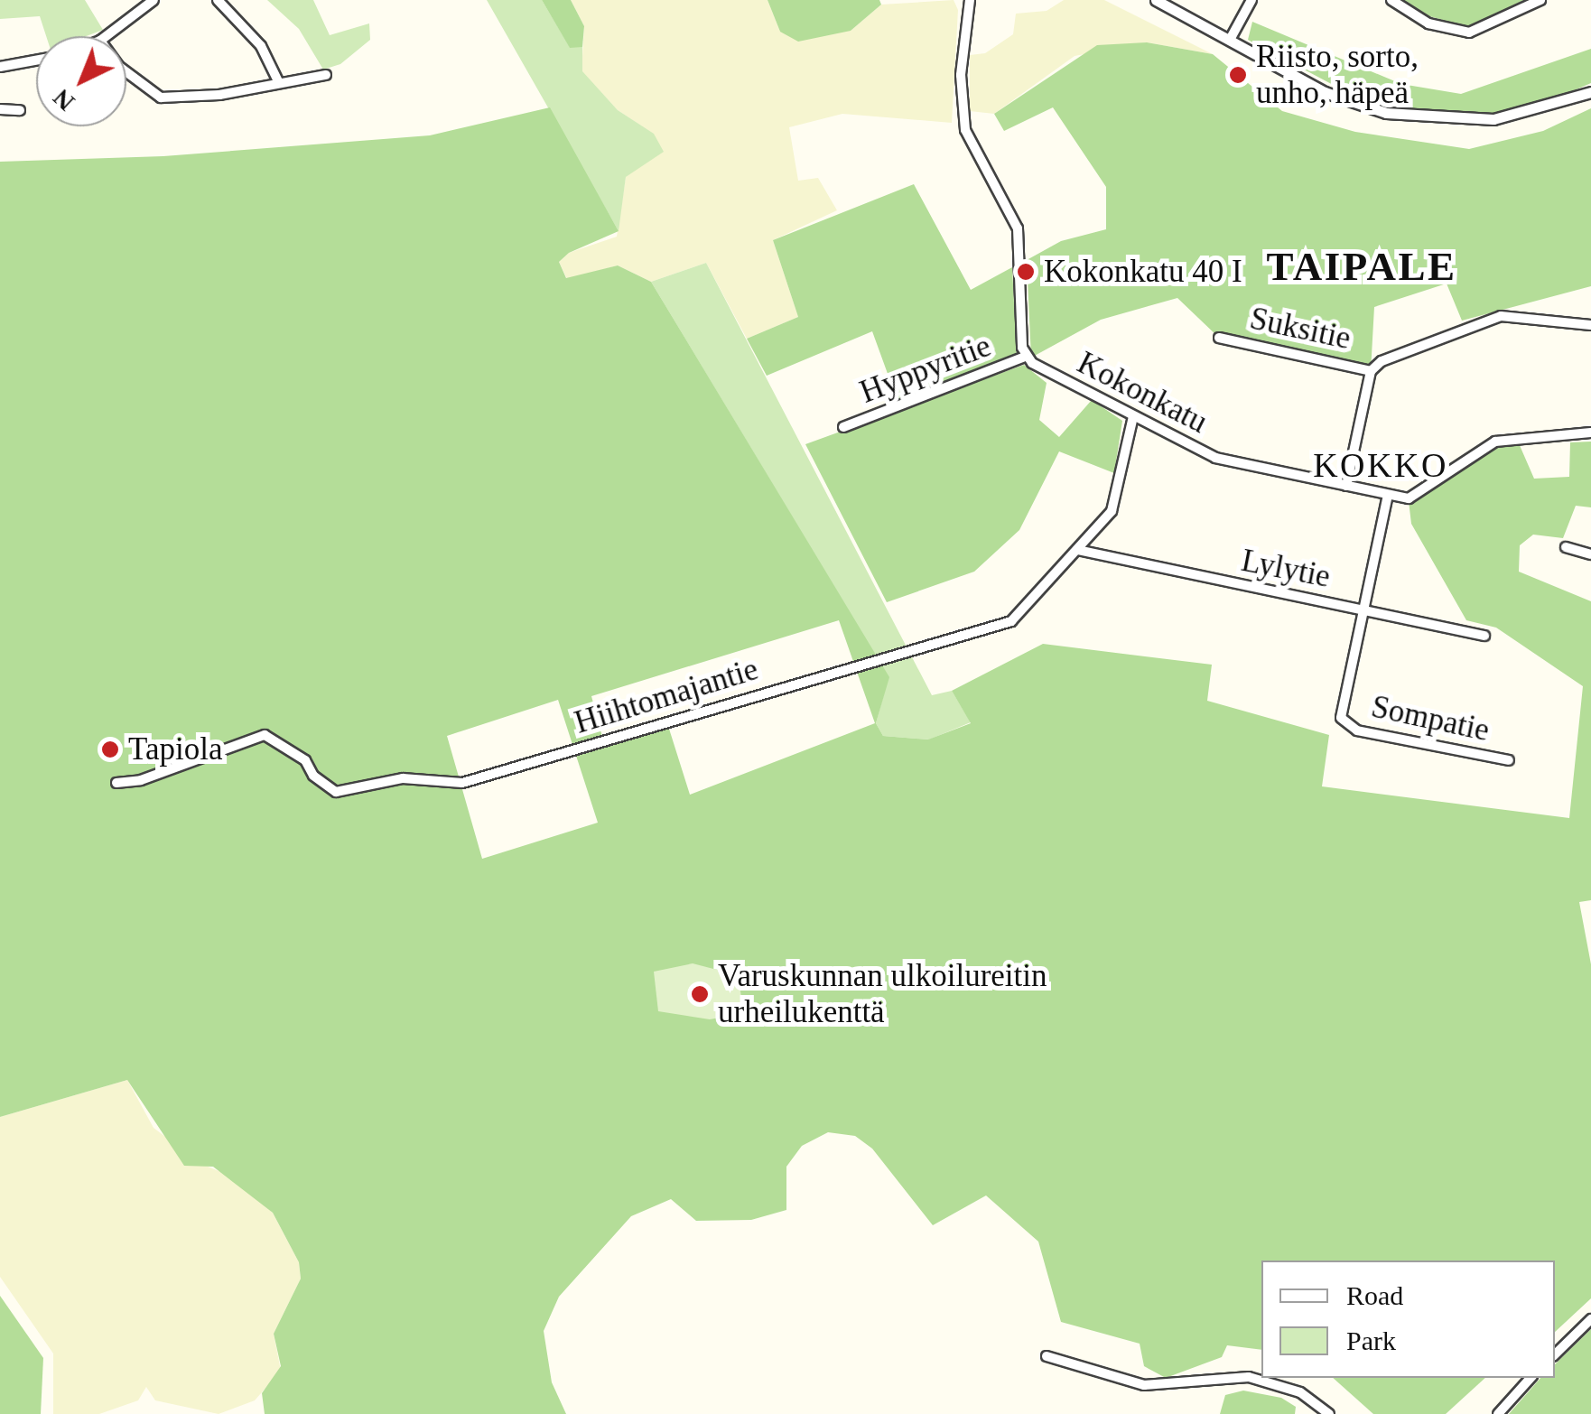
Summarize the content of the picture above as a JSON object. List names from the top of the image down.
{
  "streets": {
    "street": [
      "Suksitie",
      "Hyppyritie",
      "Kokonkatu",
      "Lylytie",
      "Hiihtomajantie",
      "Sompatie"
    ]
  },
  "crossings": [
    ["Hyppyritie", "Kokonkatu"],
    ["Kokonkatu", "Hiihtomajantie"],
    ["Lylytie", "Hiihtomajantie"],
    ["Lylytie", "Sompatie"]
  ],
  "districts": ["TAIPALE", "KOKKO"],
  "places": [
    "Riisto, sorto, unho, häpeä",
    "Kokonkatu 40 I",
    "Tapiola",
    "Varuskunnan ulkoilureitin urheilukenttä"
  ],
  "legend": ["Road", "Park"],
  "north": "bottom left"
}
